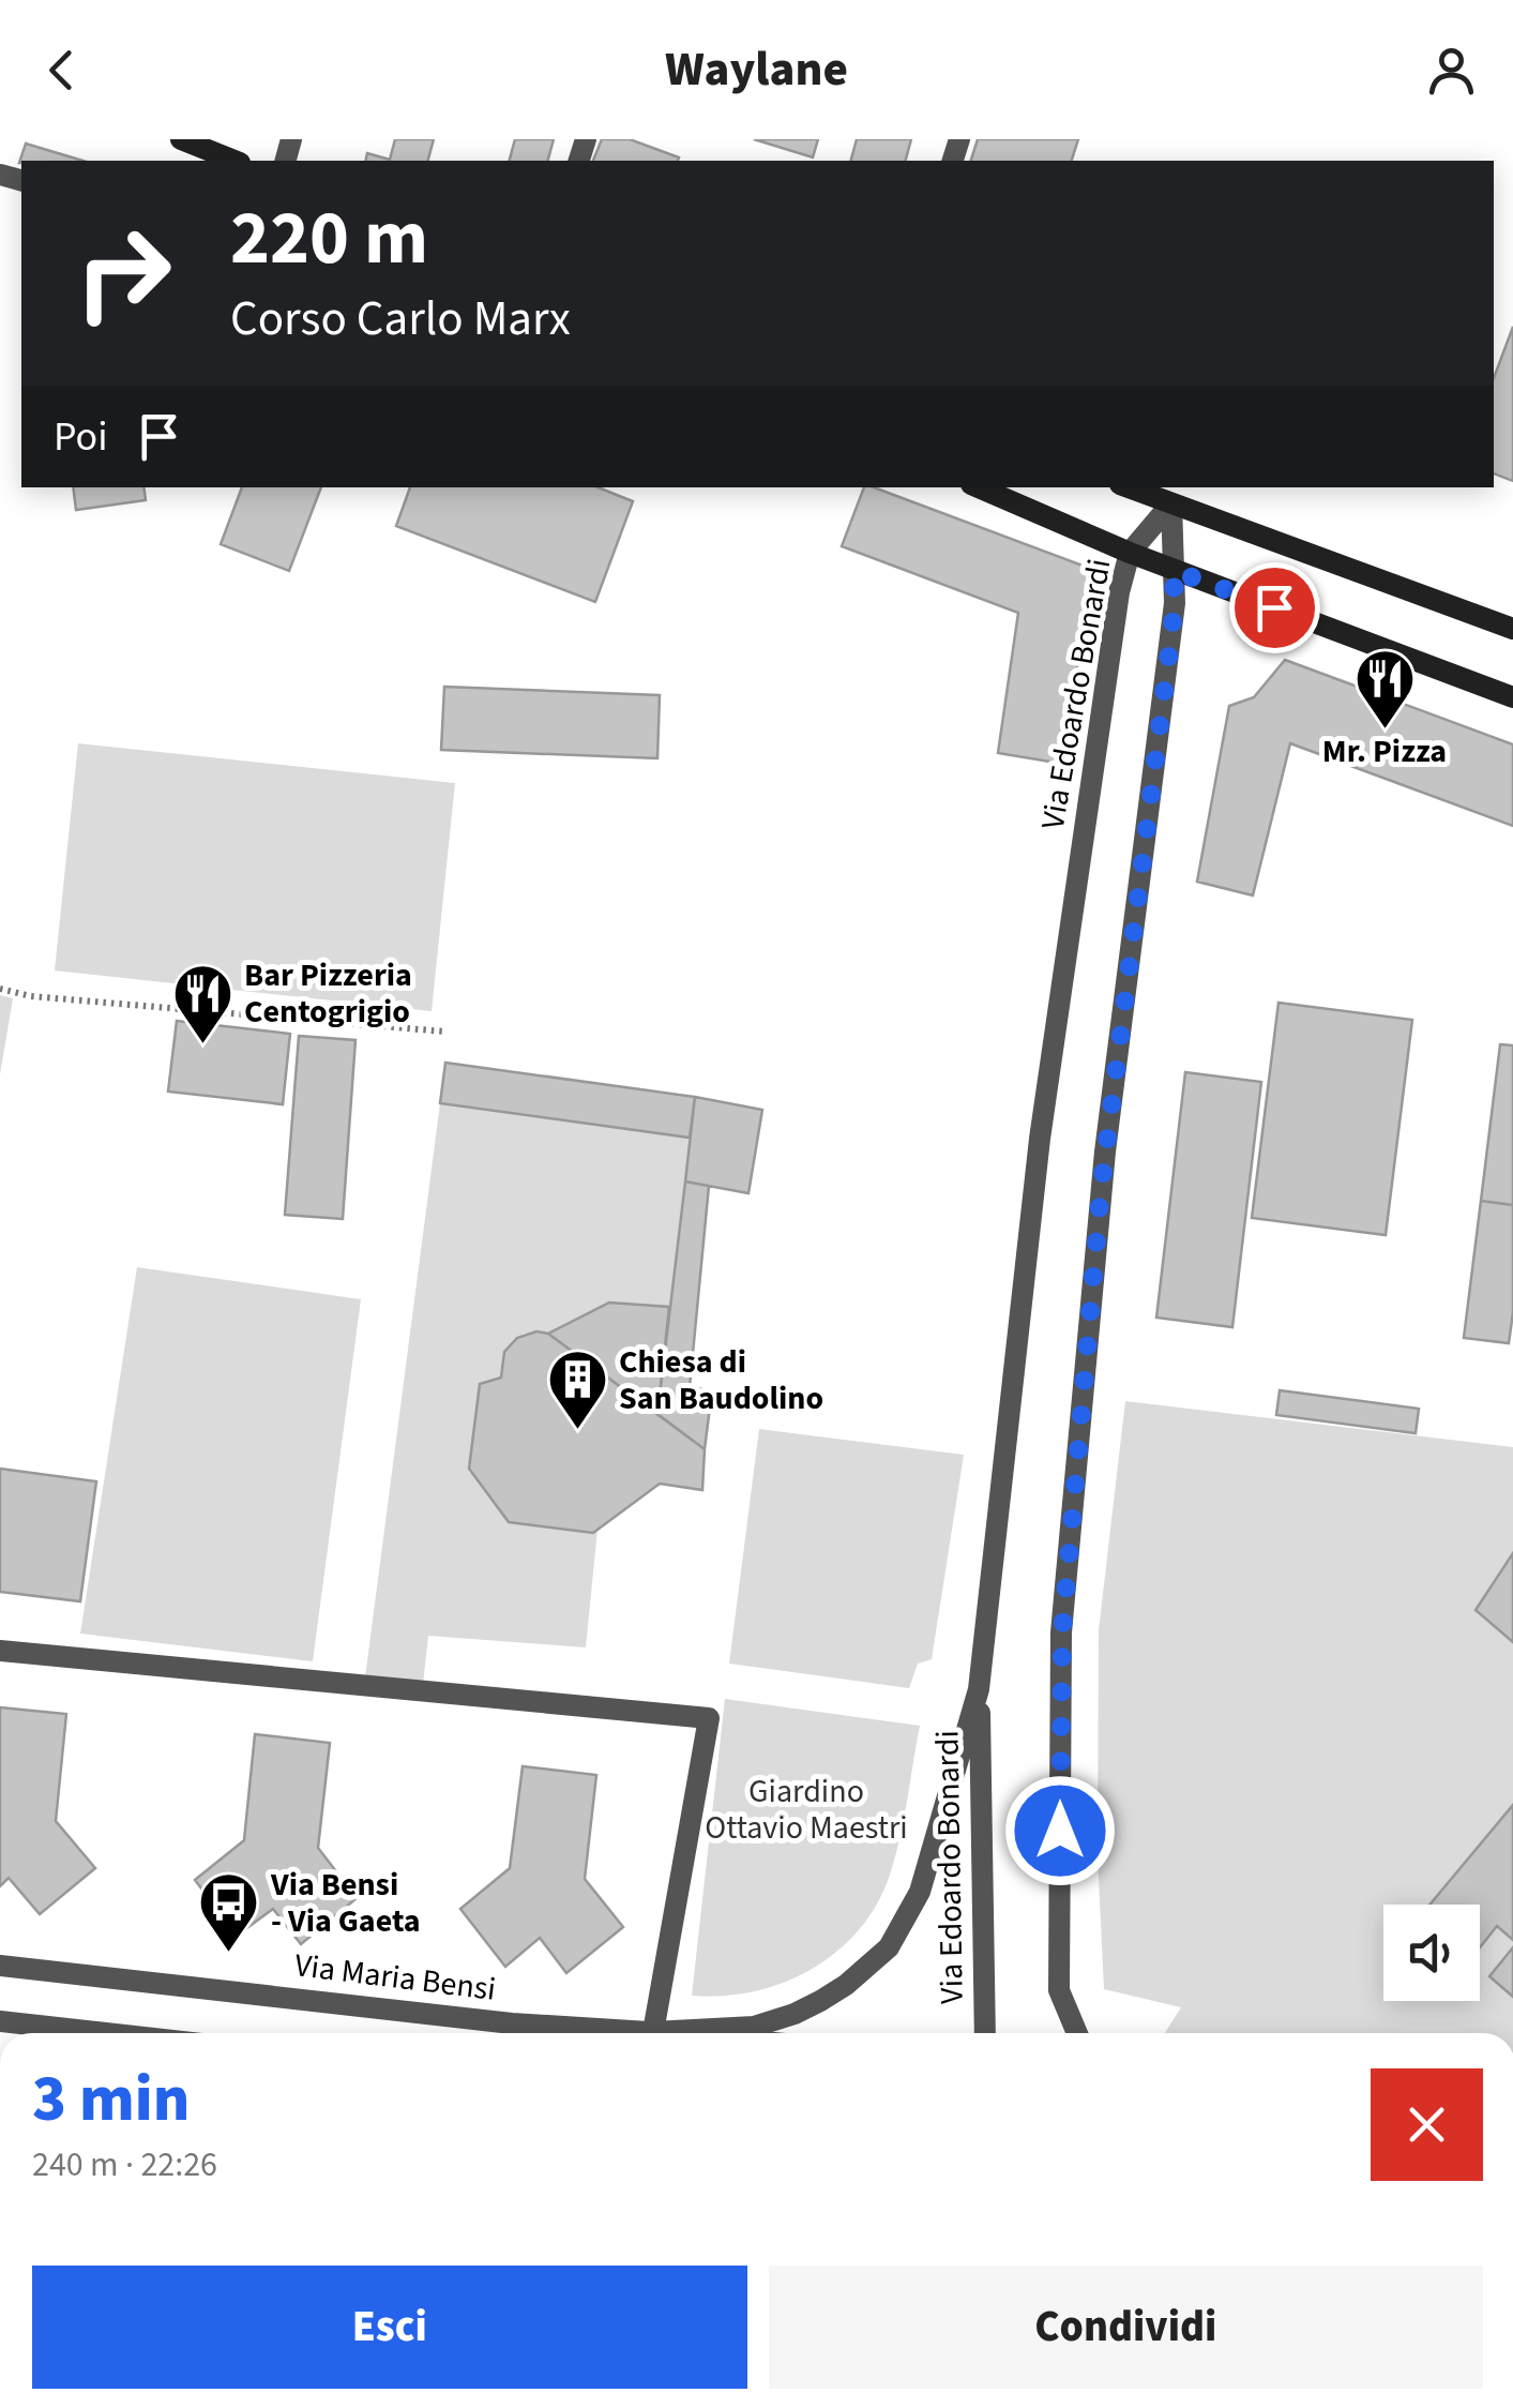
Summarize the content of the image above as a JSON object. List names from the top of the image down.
{
  "streets": {
    "street": ["Via Edoardo Bonardi", "Via Maria Bensi"]
  },
  "crossings": [
    ["Via Edoardo Bonardi", "Via Maria Bensi"]
  ],
  "parks": ["Giardino Ottavio Maestri"],
  "places": {
    "restaurant": ["Mr. Pizza", "Bar Pizzeria Centogrigio"],
    "building": ["Chiesa di San Baudolino"],
    "bus stop": ["Via Bensi - Via Gaeta"]
  },
  "page": {
    "header": "Waylane",
    "turn": ["220 m", "Corso Carlo Marx"],
    "then": "Poi",
    "heading": ["3 min", "240 m · 22:26"],
    "buttons": ["Esci", "Condividi"]
  }
}
